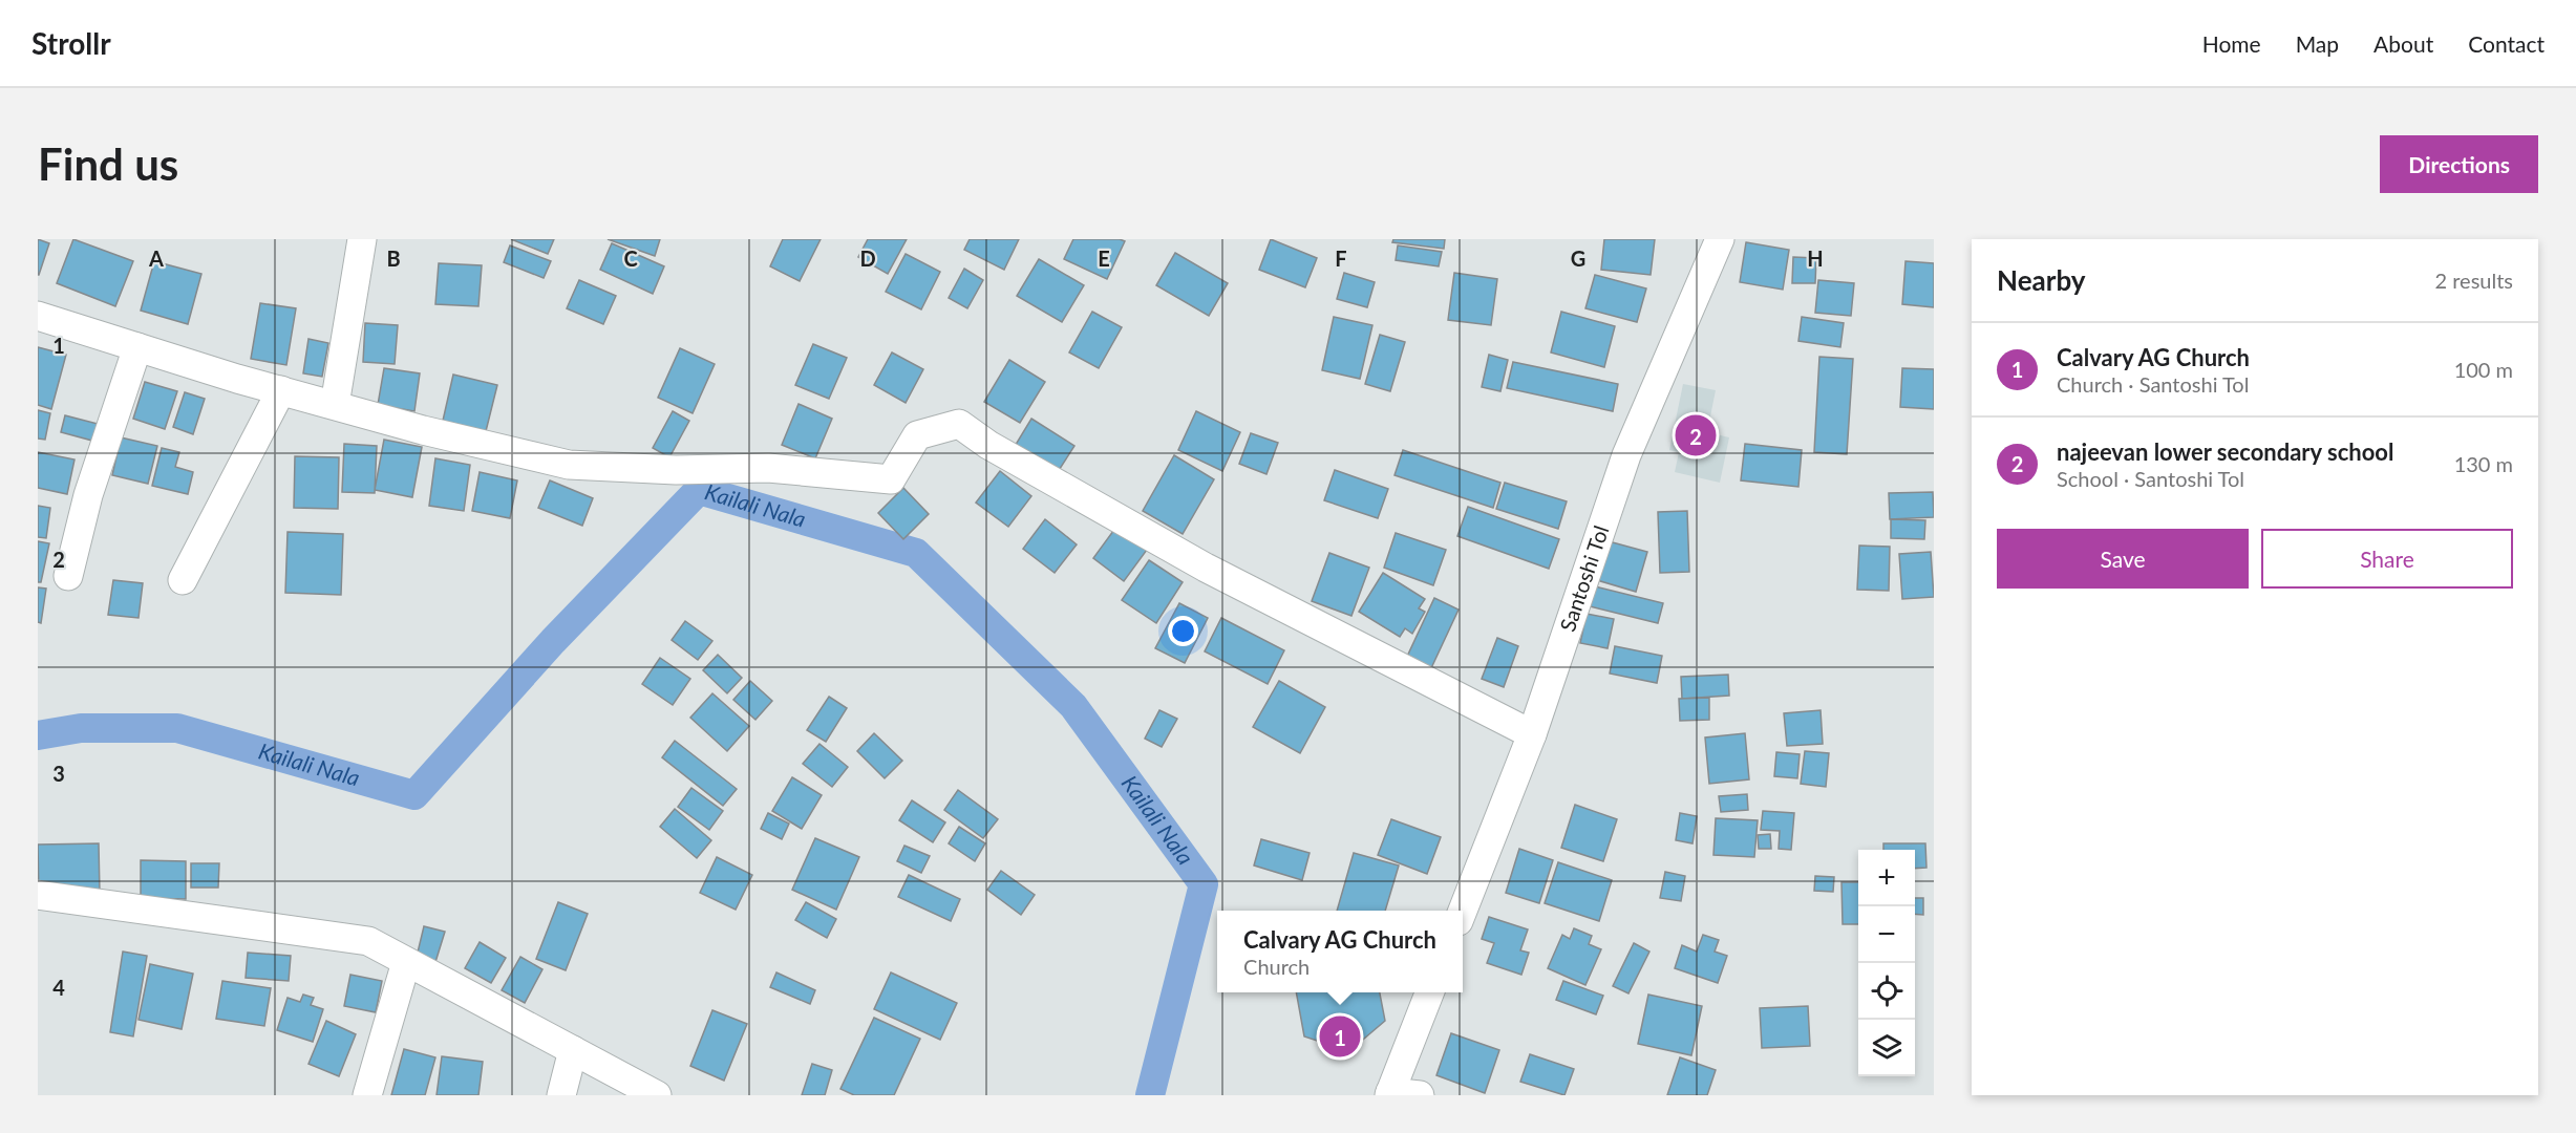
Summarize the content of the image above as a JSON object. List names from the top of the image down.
{
  "streets": {
    "street": ["Santoshi Tol"]
  },
  "water": ["Kailali Nala"],
  "page": {
    "header": "Strollr",
    "nav": [
      "Home",
      "Map",
      "About",
      "Contact"
    ],
    "buttons": [
      "Directions",
      ["Save", "Share"]
    ],
    "title": "Find us",
    "heading": ["Nearby", "2 results"],
    "list": [
      {
        "mark": "1",
        "name": "Calvary AG Church",
        "note": "Church · Santoshi Tol",
        "value": "100 m"
      },
      {
        "mark": "2",
        "name": "najeevan lower secondary school",
        "note": "School · Santoshi Tol",
        "value": "130 m"
      }
    ],
    "pins": ["2", "1"],
    "map_buttons": ["+", "−"],
    "popup": ["Calvary AG Church", "Church"]
  },
  "grid": {
    "columns": [
      "A",
      "B",
      "C",
      "D",
      "E",
      "F",
      "G",
      "H"
    ],
    "rows": [
      "1",
      "2",
      "3",
      "4"
    ]
  }
}
